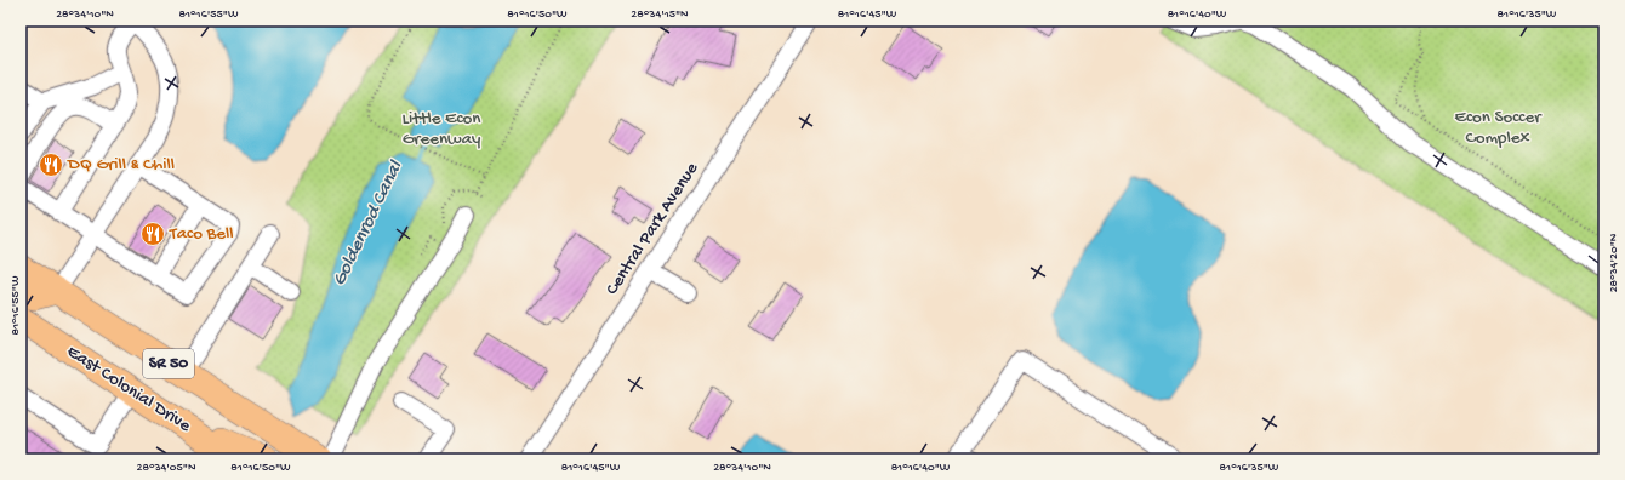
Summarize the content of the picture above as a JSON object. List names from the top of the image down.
{
  "streets": {
    "highway": ["SR 50", "East Colonial Drive"],
    "street": ["Central Park Avenue"]
  },
  "water": ["Goldenrod Canal"],
  "parks": ["Econ Soccer Complex", "Little Econ Greenway"],
  "places": {
    "restaurant": ["DQ Grill & Chill", "Taco Bell"]
  },
  "coordinates": [
    "28°34'10\"N",
    "81°16'55\"W",
    "81°16'50\"W",
    "28°34'15\"N",
    "81°16'45\"W",
    "81°16'40\"W",
    "81°16'35\"W",
    "28°34'20\"N",
    "28°34'05\"N"
  ]
}
